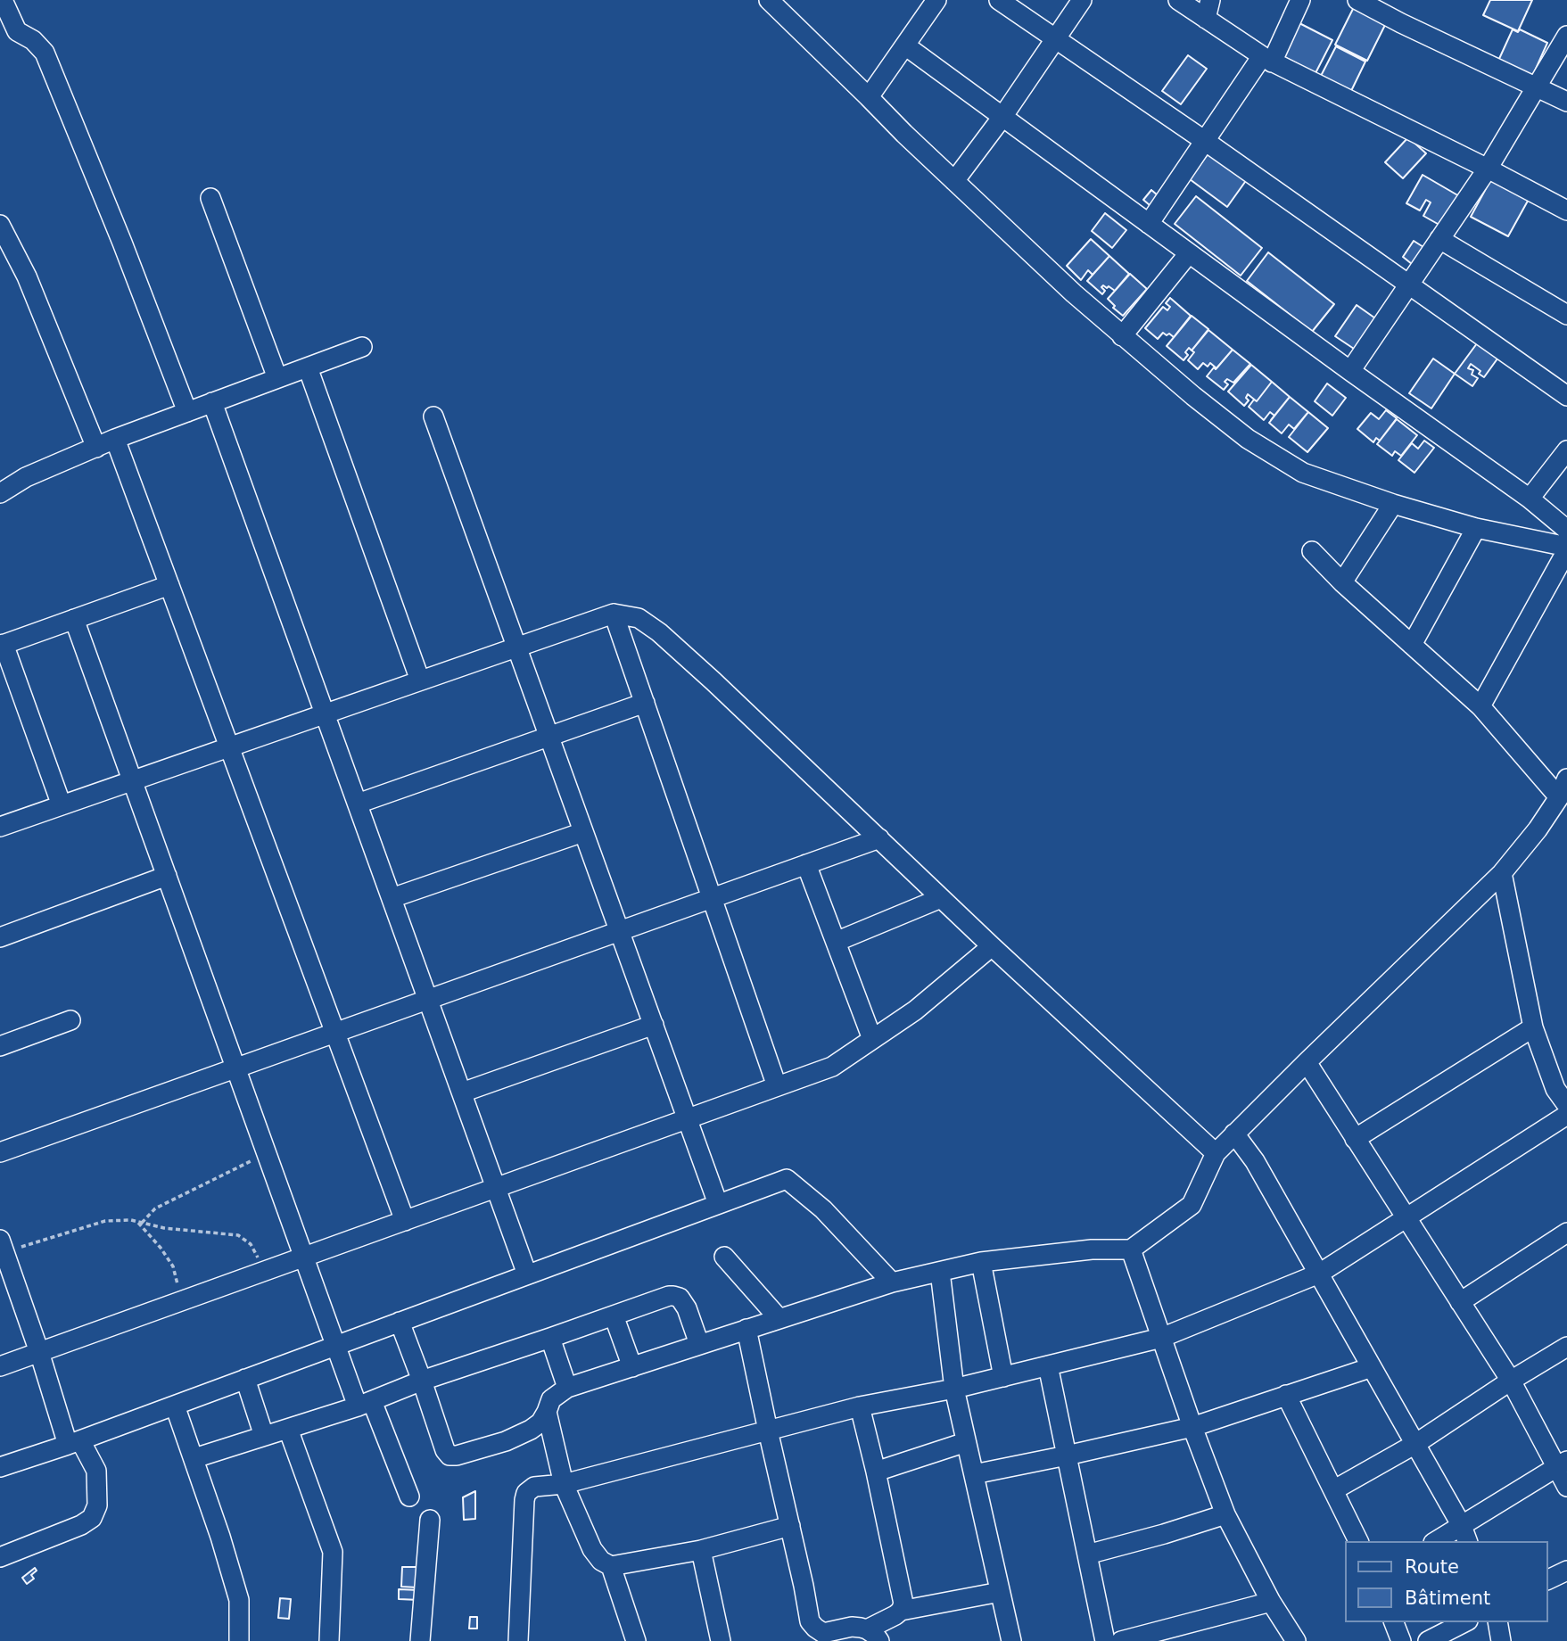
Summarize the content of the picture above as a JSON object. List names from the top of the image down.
{
  "legend": ["Route", "Bâtiment"]
}
